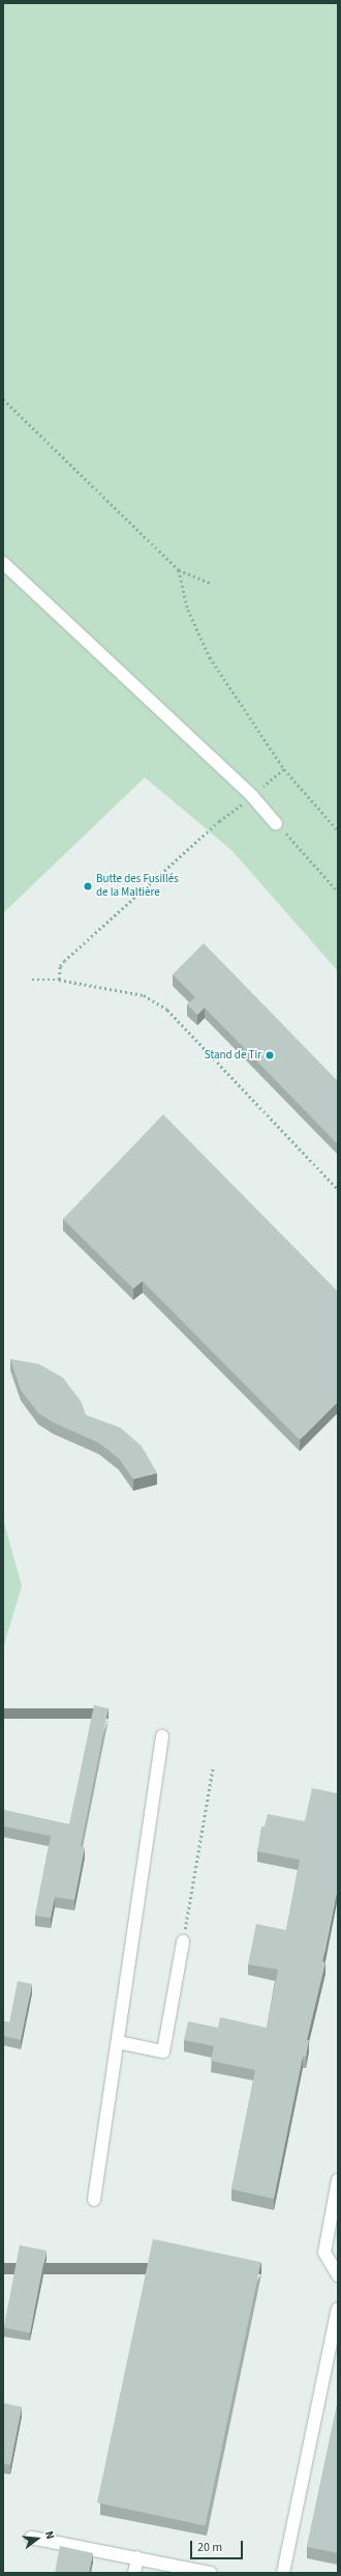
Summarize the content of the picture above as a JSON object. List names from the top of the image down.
{
  "places": ["Butte des Fusillés de la Maltière", "Stand de Tir"],
  "scale_bar": "20 m",
  "north": "right"
}
